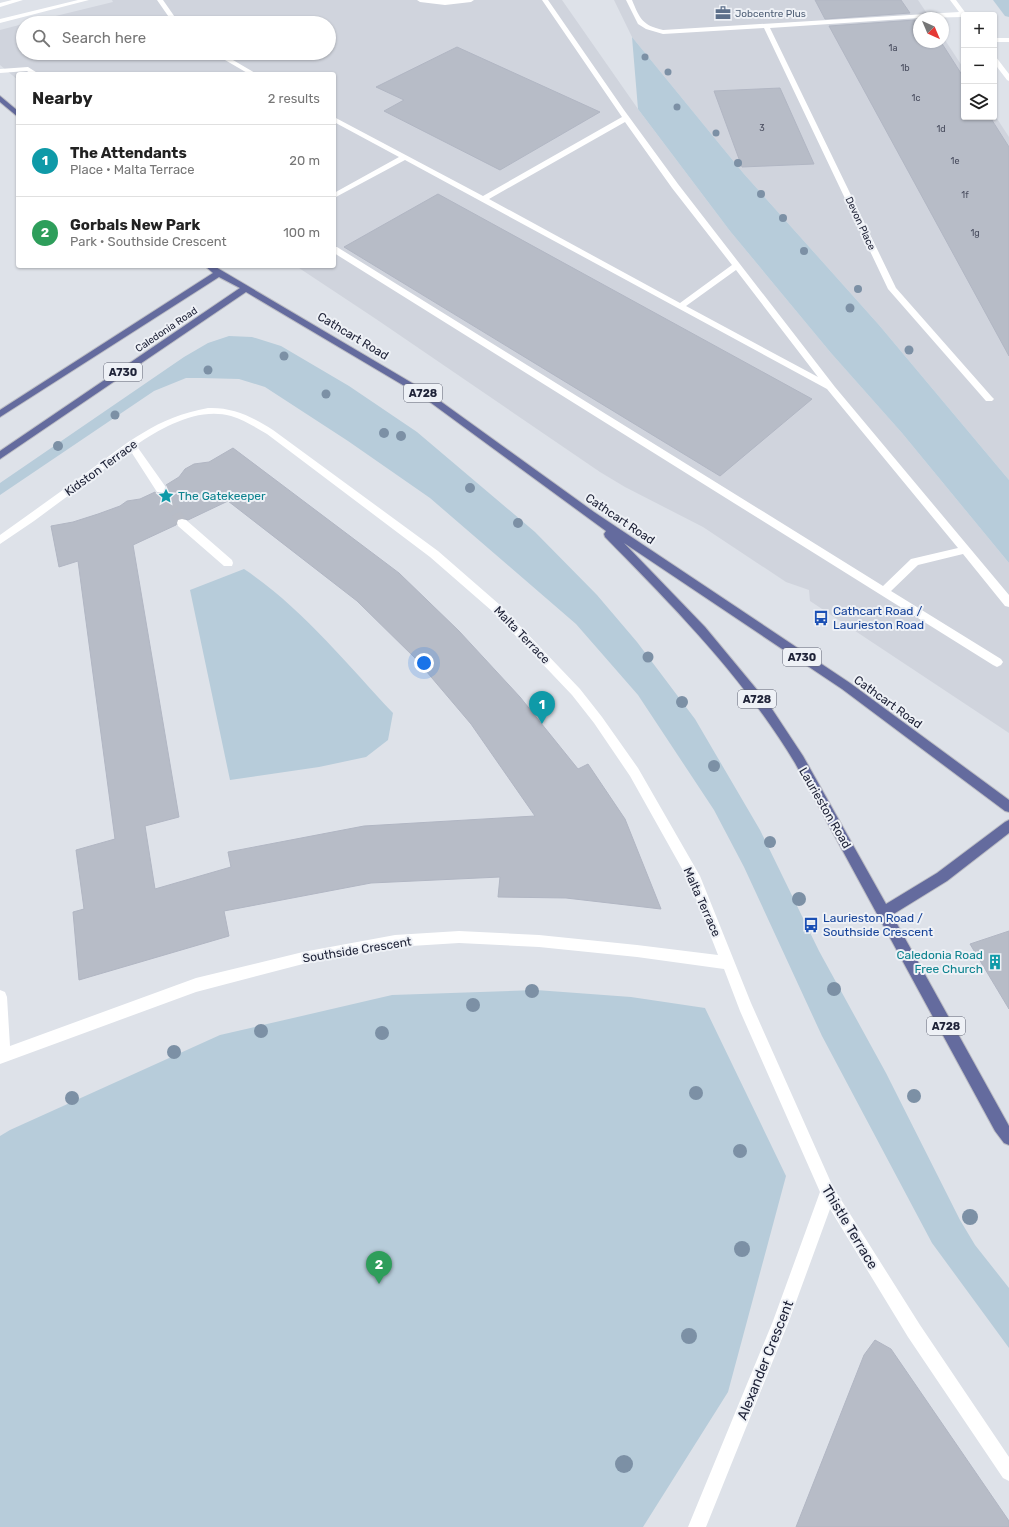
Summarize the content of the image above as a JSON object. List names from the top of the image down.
{
  "streets": {
    "main road": [
      "Caledonia Road",
      "Cathcart Road",
      "A730",
      "A728",
      "Laurieston Road"
    ],
    "street": [
      "Devon Place",
      "Kidston Terrace",
      "Malta Terrace",
      "Southside Crescent",
      "Thistle Terrace",
      "Alexander Crescent"
    ]
  },
  "crossings": [
    ["Caledonia Road", "Cathcart Road"],
    ["Cathcart Road", "Laurieston Road"],
    ["Kidston Terrace", "Malta Terrace"],
    ["Malta Terrace", "Southside Crescent"],
    ["Malta Terrace", "Thistle Terrace"],
    ["Southside Crescent", "Thistle Terrace"],
    ["Thistle Terrace", "Alexander Crescent"]
  ],
  "places": {
    "office": ["Jobcentre Plus"],
    "place": ["The Gatekeeper"],
    "bus stop": ["Cathcart Road / Laurieston Road", "Laurieston Road / Southside Crescent"],
    "building": ["Caledonia Road Free Church"]
  },
  "house_numbers": [
    "1a",
    "1b",
    "1c",
    "3",
    "1d",
    "1e",
    "1f",
    "1g"
  ],
  "north": "bottom right",
  "page": {
    "map_buttons": ["+", "−"],
    "search": "Search here",
    "heading": ["Nearby", "2 results"],
    "list": [
      {
        "mark": "1",
        "name": "The Attendants",
        "note": "Place · Malta Terrace",
        "value": "20 m"
      },
      {
        "mark": "2",
        "name": "Gorbals New Park",
        "note": "Park · Southside Crescent",
        "value": "100 m"
      }
    ],
    "pins": ["1", "2"]
  }
}
